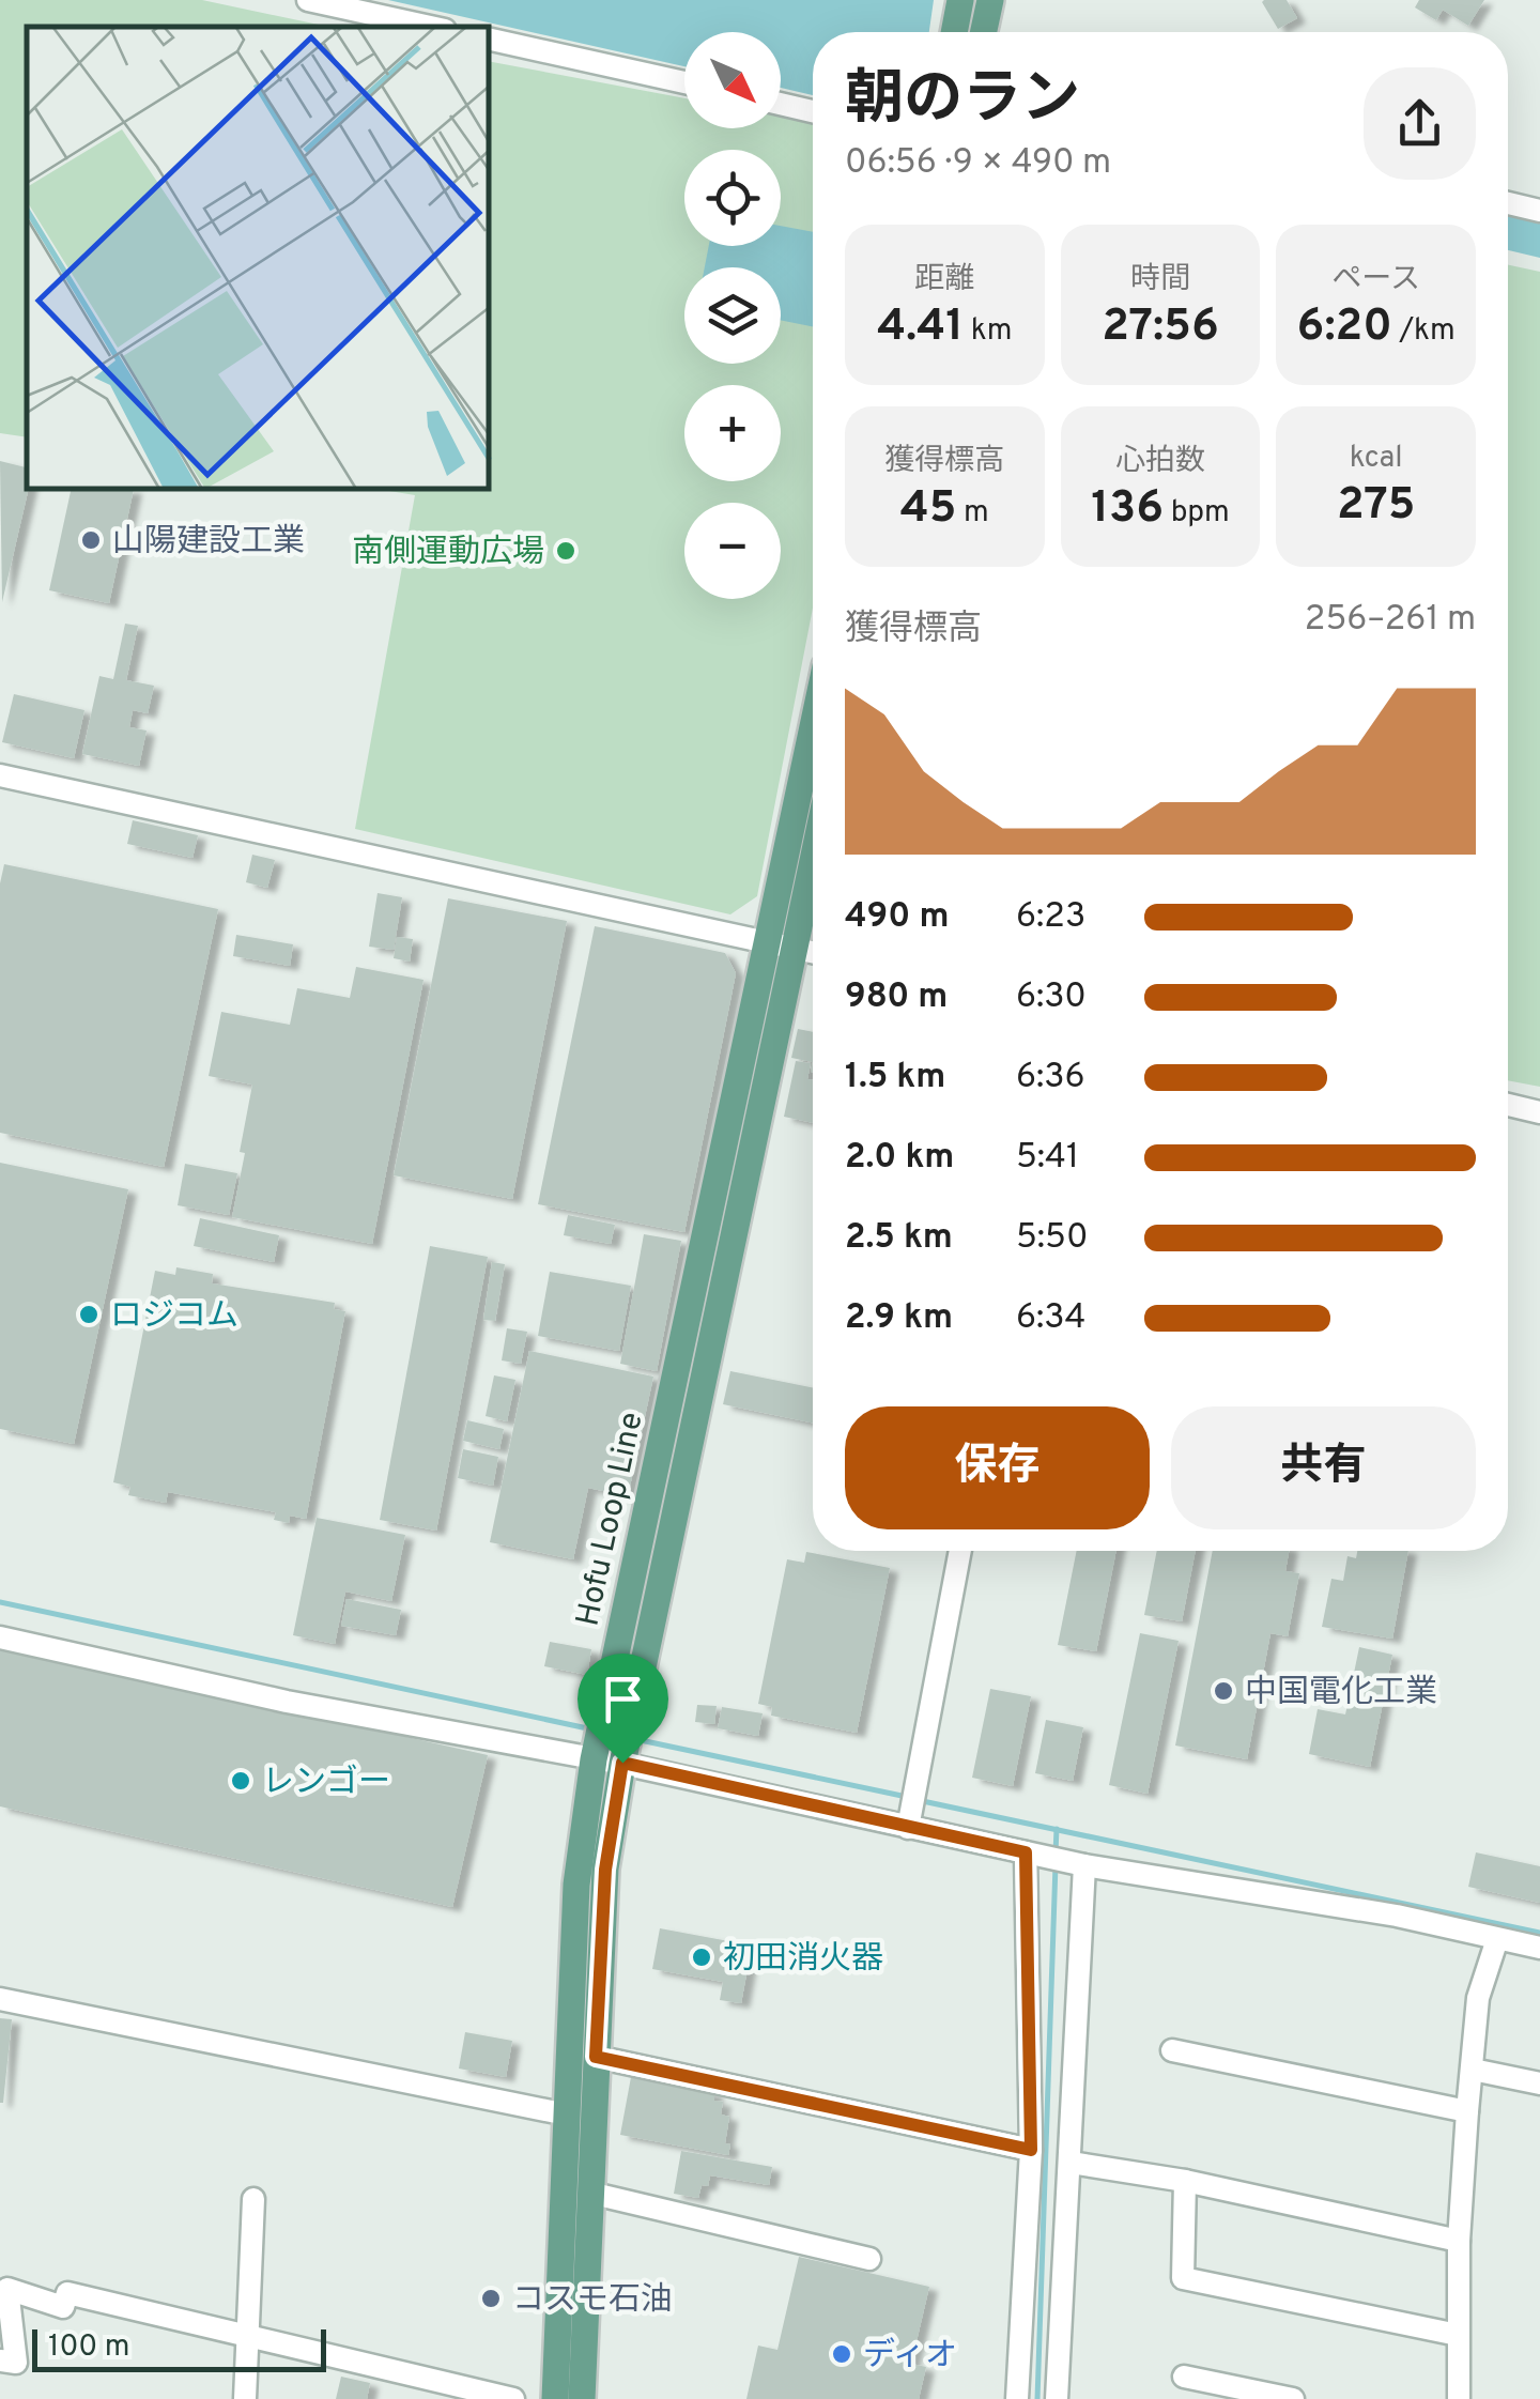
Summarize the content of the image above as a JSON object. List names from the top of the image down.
{
  "streets": {
    "main road": ["Hofu Loop Line"]
  },
  "places": [
    "山陽建設工業",
    "南側運動広場",
    "ロジコム",
    "中国電化工業",
    "レンゴー",
    "初田消火器",
    "コスモ石油",
    "ディオ"
  ],
  "scale_bar": "100 m",
  "north": "bottom right",
  "page": {
    "map_buttons": ["+", "−"],
    "heading": ["朝のラン", "06:56 · 9 × 490 m"],
    "stats": [
      ["距離", "4.41 km"],
      ["時間", "27:56"],
      ["ペース", "6:20 /km"],
      ["獲得標高", "45 m"],
      ["心拍数", "136 bpm"],
      ["kcal", "275"]
    ],
    "chart": ["獲得標高", "256–261 m"],
    "list": [
      {
        "name": "490 m",
        "note": "6:23"
      },
      {
        "name": "980 m",
        "note": "6:30"
      },
      {
        "name": "1.5 km",
        "note": "6:36"
      },
      {
        "name": "2.0 km",
        "note": "5:41"
      },
      {
        "name": "2.5 km",
        "note": "5:50"
      },
      {
        "name": "2.9 km",
        "note": "6:34"
      }
    ],
    "buttons": ["保存", "共有"],
    "scale": "100 m"
  }
}
